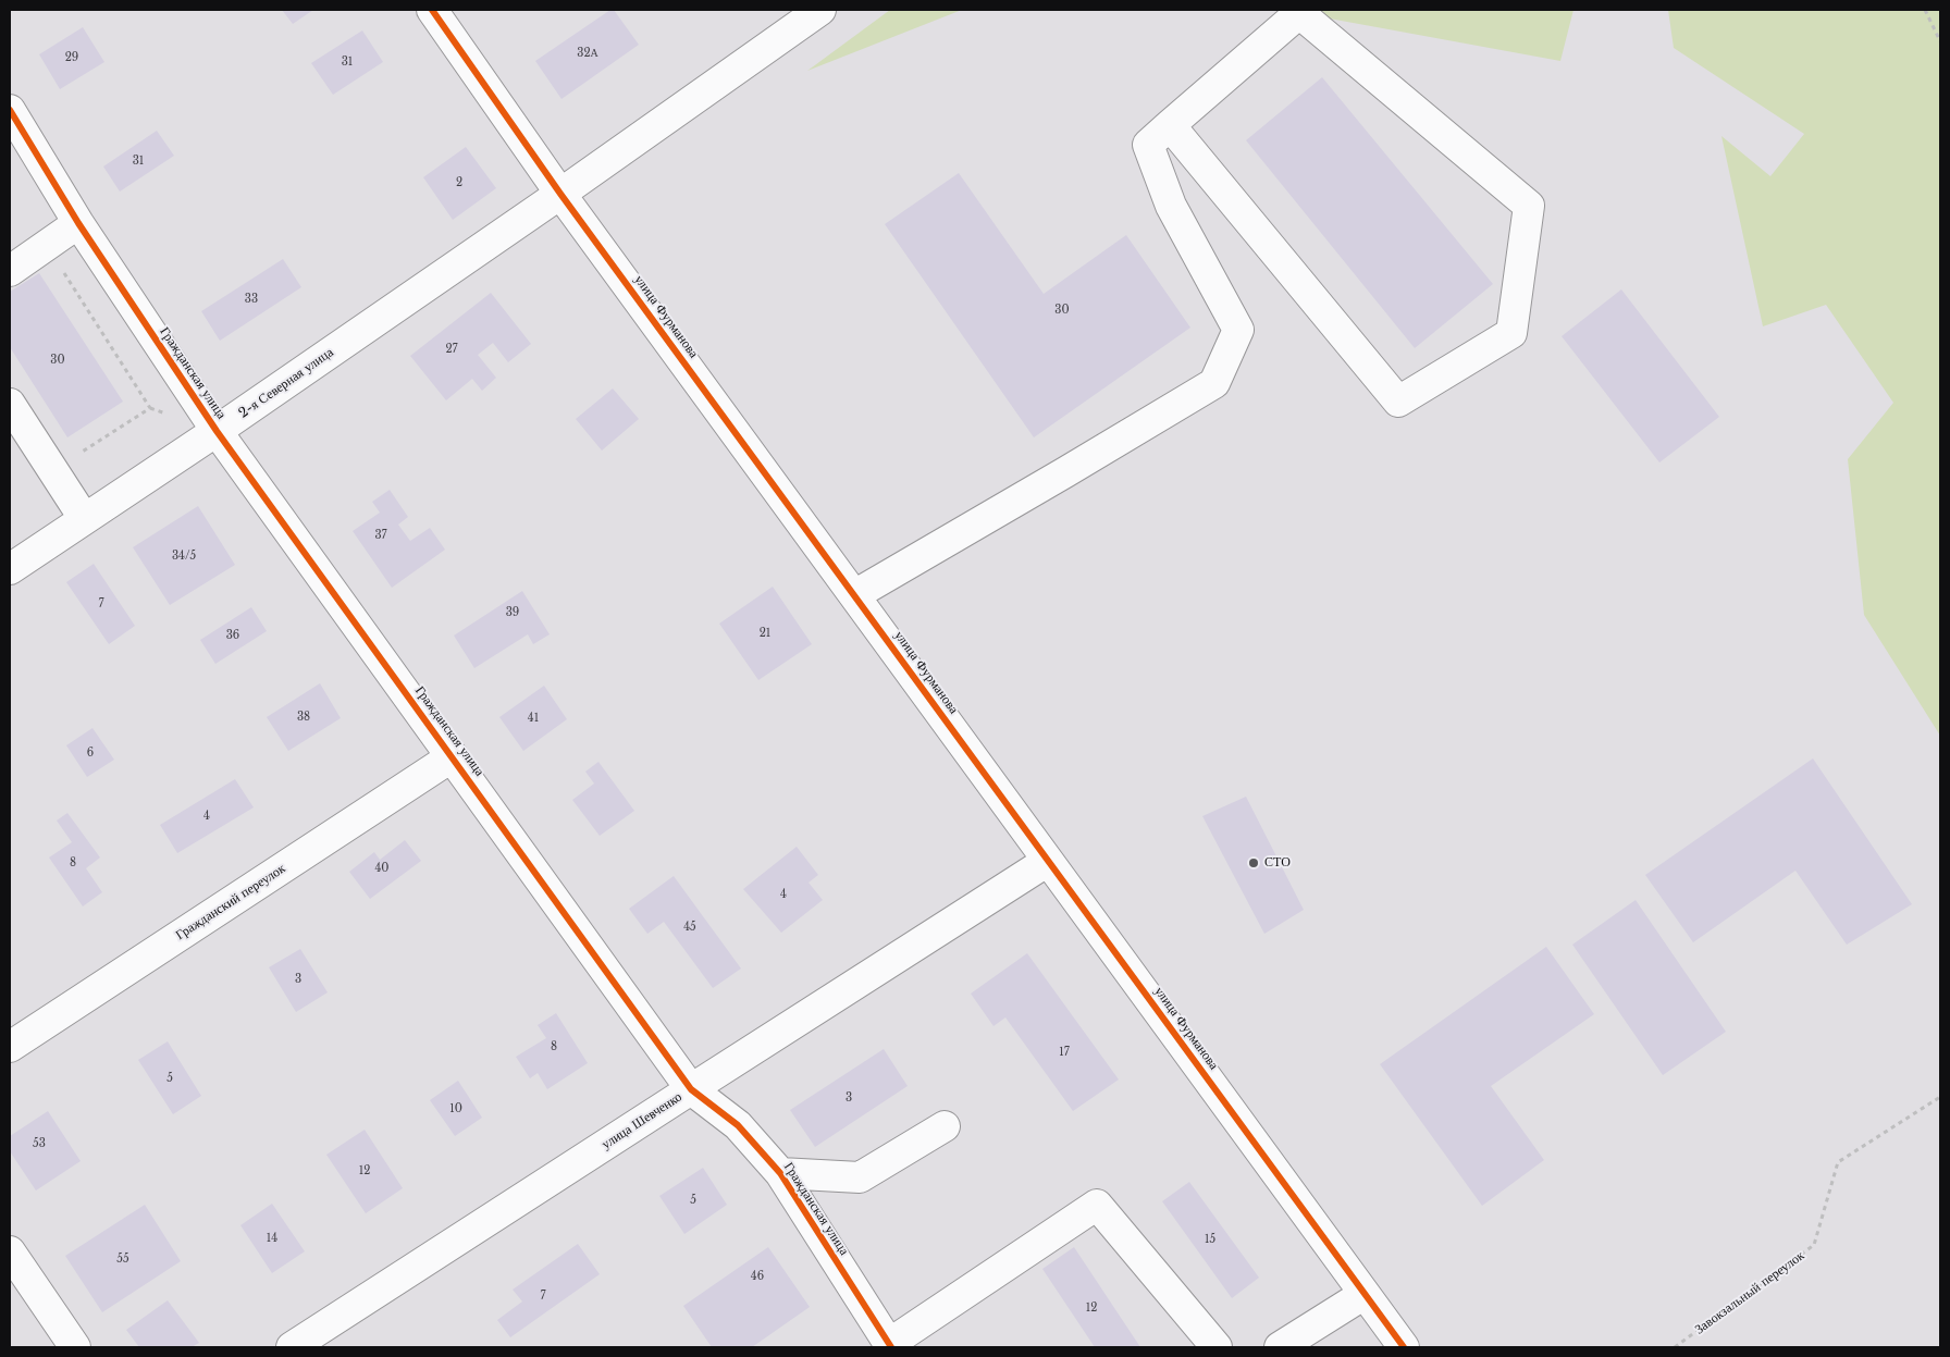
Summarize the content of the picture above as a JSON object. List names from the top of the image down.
{
  "streets": {
    "street": [
      "улица Фурманова",
      "Гражданская улица",
      "2-я Северная улица",
      "Гражданский переулок",
      "улица Шевченко"
    ],
    "path": ["Завокзальный переулок"]
  },
  "crossings": [
    ["улица Фурманова", "2-я Северная улица"],
    ["улица Фурманова", "улица Шевченко"],
    ["Гражданская улица", "2-я Северная улица"],
    ["Гражданская улица", "Гражданский переулок"],
    ["Гражданская улица", "улица Шевченко"]
  ],
  "places": ["СТО"],
  "house_numbers": [
    "32А",
    "29",
    "31",
    "31",
    "2",
    "33",
    "30",
    "27",
    "30",
    "37",
    "34/5",
    "7",
    "39",
    "21",
    "36",
    "38",
    "41",
    "6",
    "4",
    "8",
    "40",
    "4",
    "45",
    "3",
    "8",
    "17",
    "5",
    "3",
    "10",
    "53",
    "12",
    "5",
    "14",
    "15",
    "55",
    "46",
    "7",
    "12"
  ]
}
